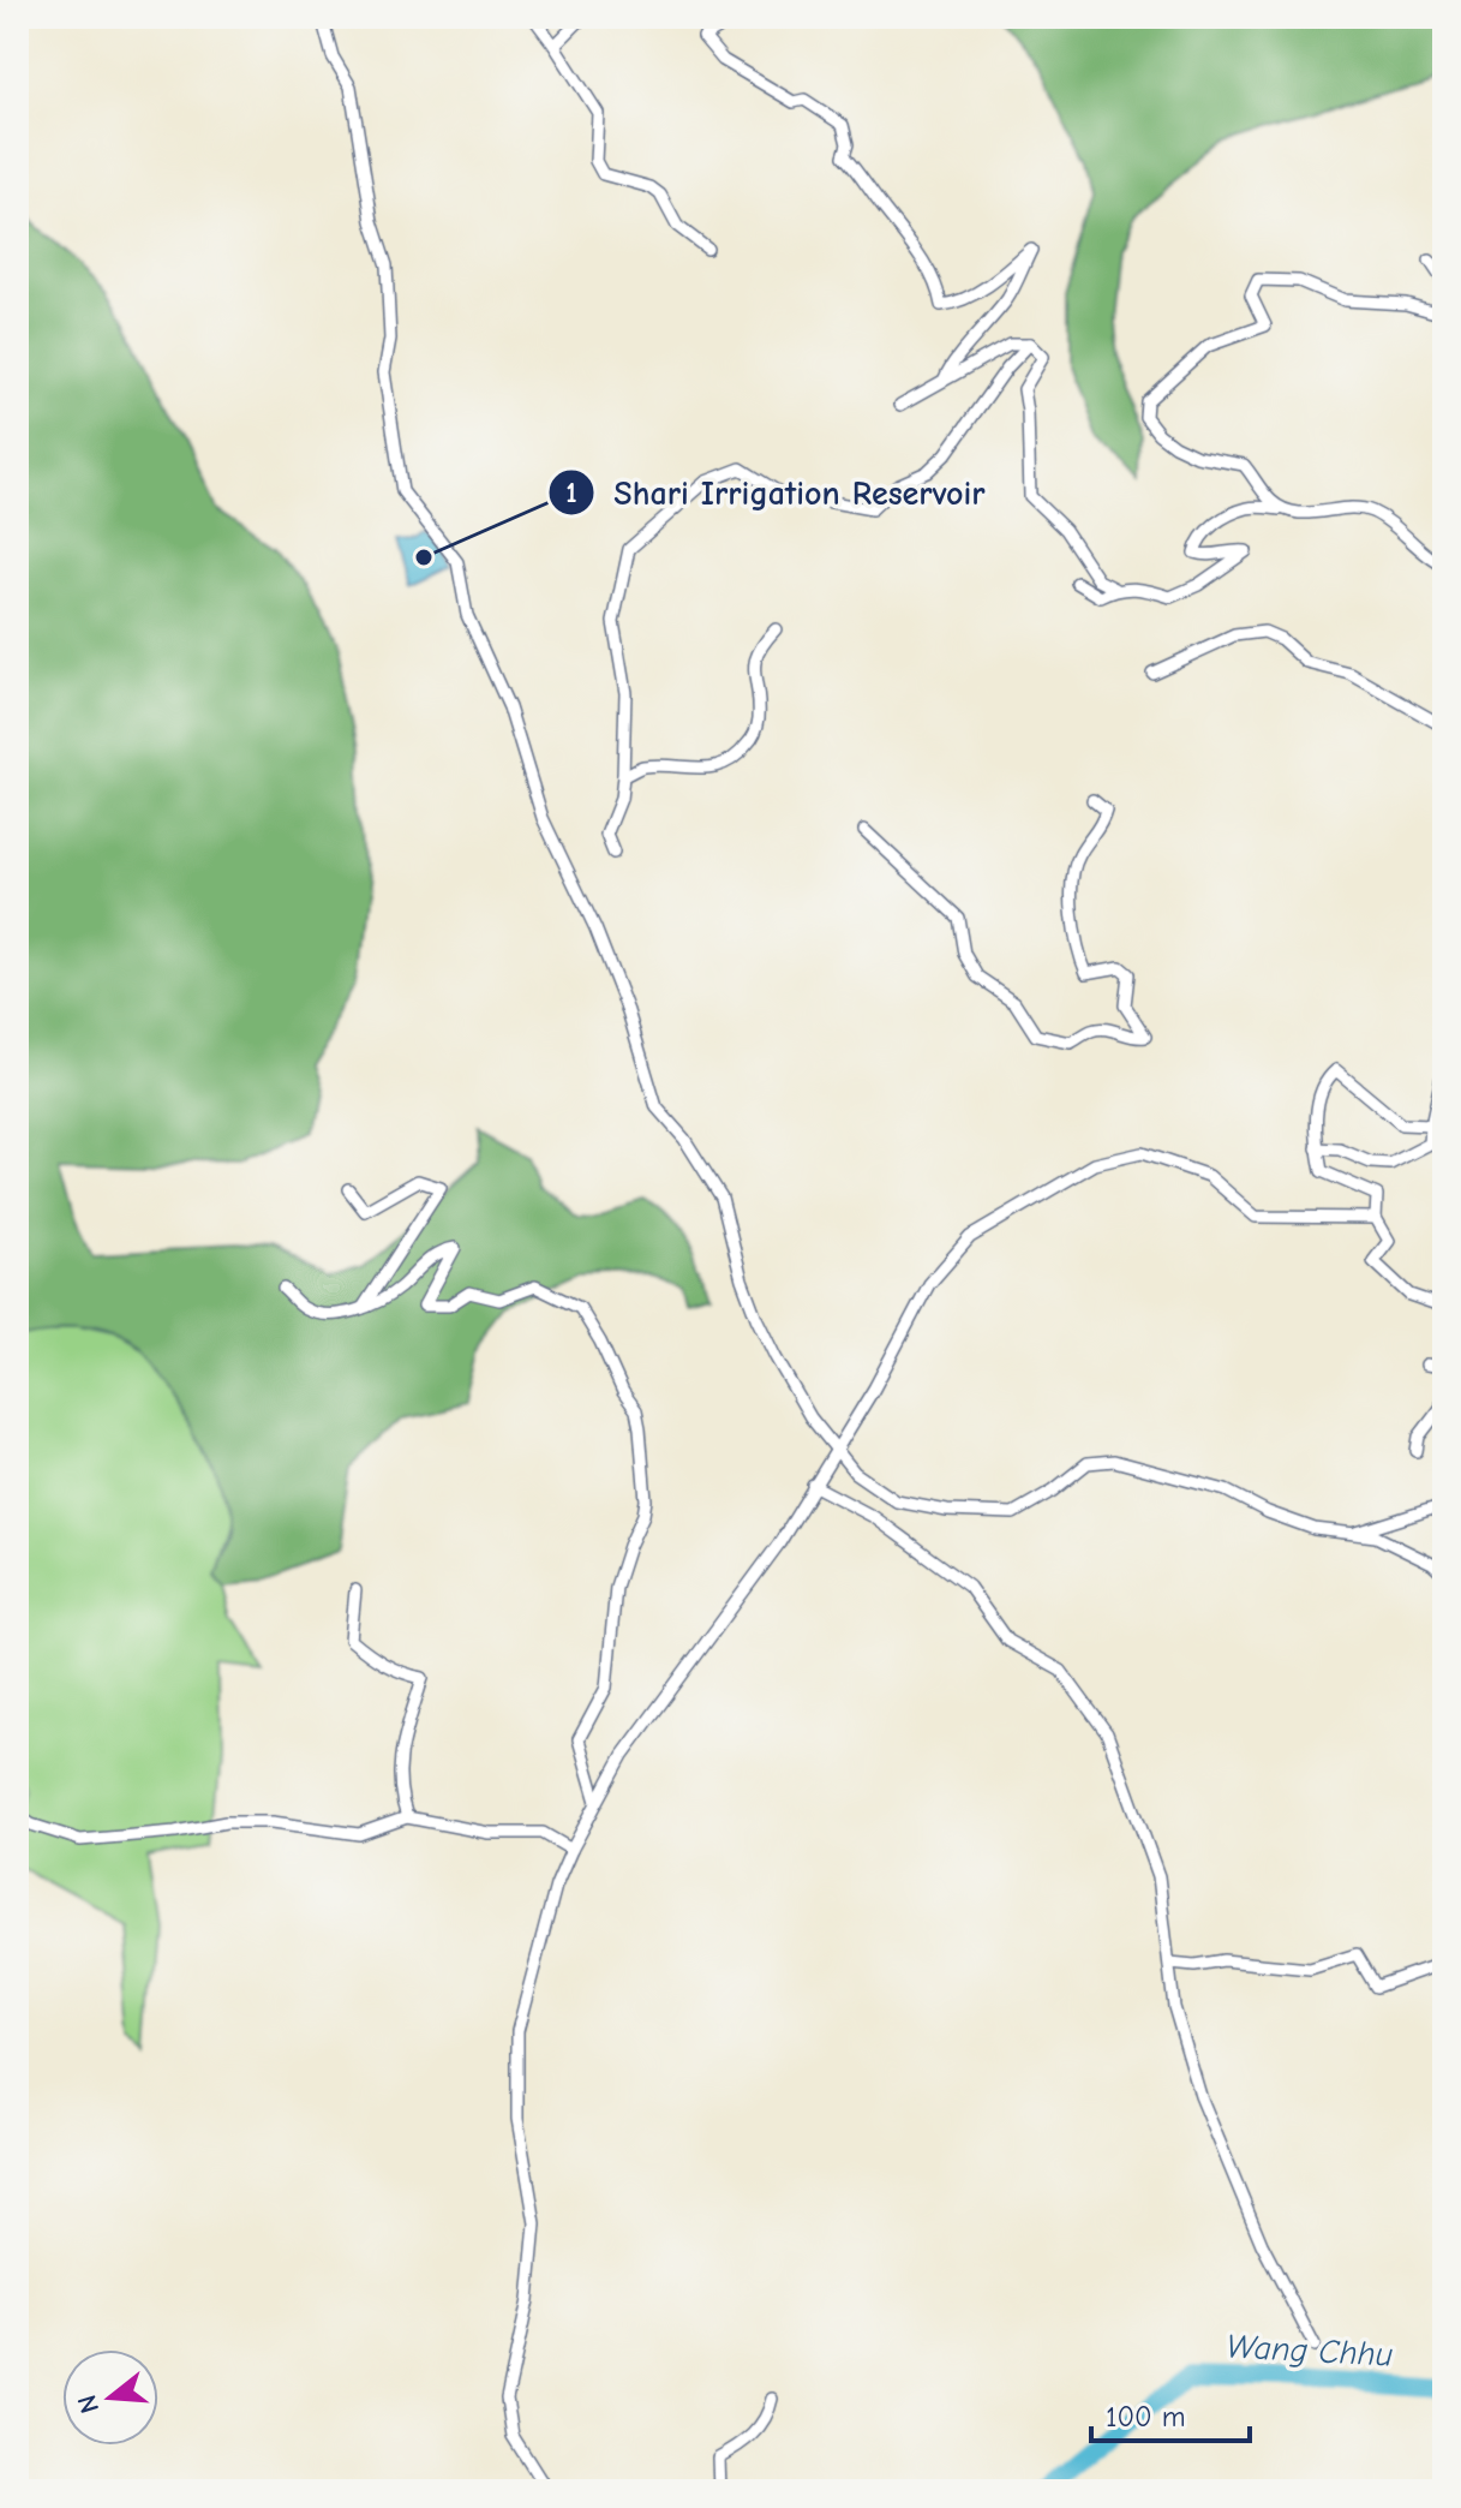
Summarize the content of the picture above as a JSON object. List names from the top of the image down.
{
  "water": ["Wang Chhu"],
  "places": ["Shari Irrigation Reservoir"],
  "scale_bar": "100 m",
  "north": "left"
}
